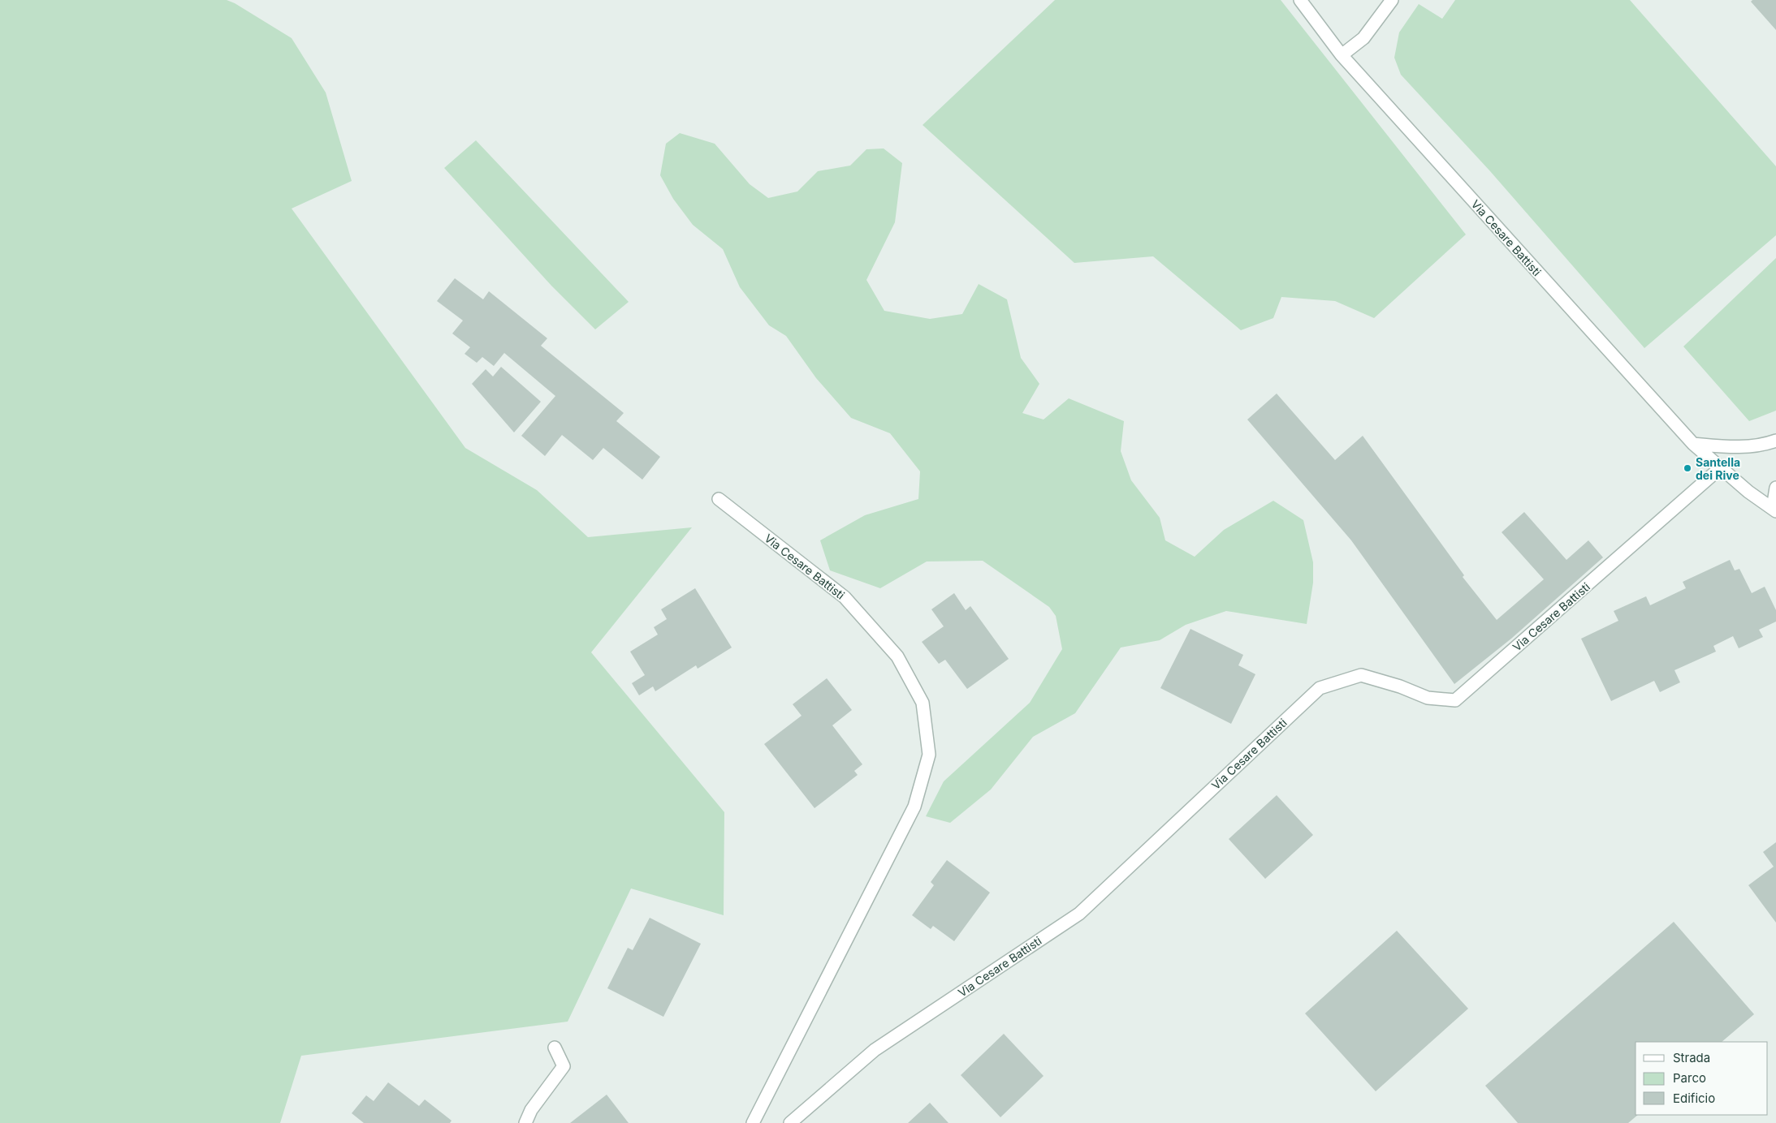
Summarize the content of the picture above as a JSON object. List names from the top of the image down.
{
  "streets": {
    "street": ["Via Cesare Battisti"]
  },
  "places": ["Santella dei Rive"],
  "legend": ["Strada", "Parco", "Edificio"]
}
